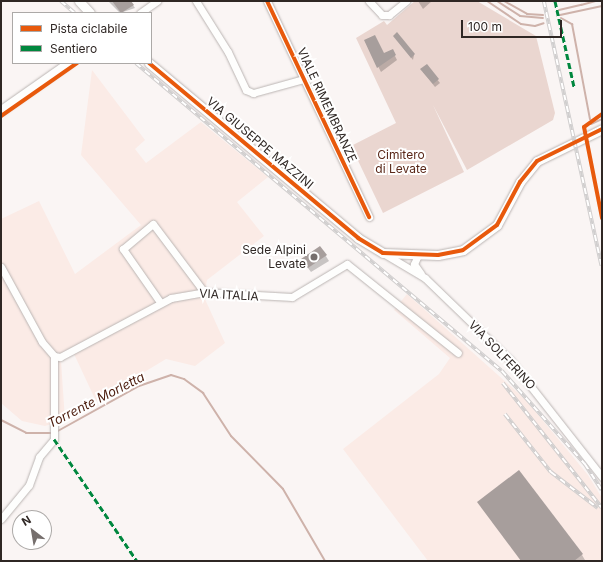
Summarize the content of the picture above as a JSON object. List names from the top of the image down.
{
  "streets": {
    "street": [
      "VIALE RIMEMBRANZE",
      "VIA GIUSEPPE MAZZINI",
      "VIA ITALIA",
      "VIA SOLFERINO"
    ]
  },
  "crossings": [
    ["VIA GIUSEPPE MAZZINI", "VIA SOLFERINO"]
  ],
  "water": ["Torrente Morletta"],
  "parks": ["Cimitero di Levate"],
  "places": ["Sede Alpini Levate"],
  "legend": ["Pista ciclabile", "Sentiero"],
  "scale_bar": "100 m",
  "north": "top left"
}
